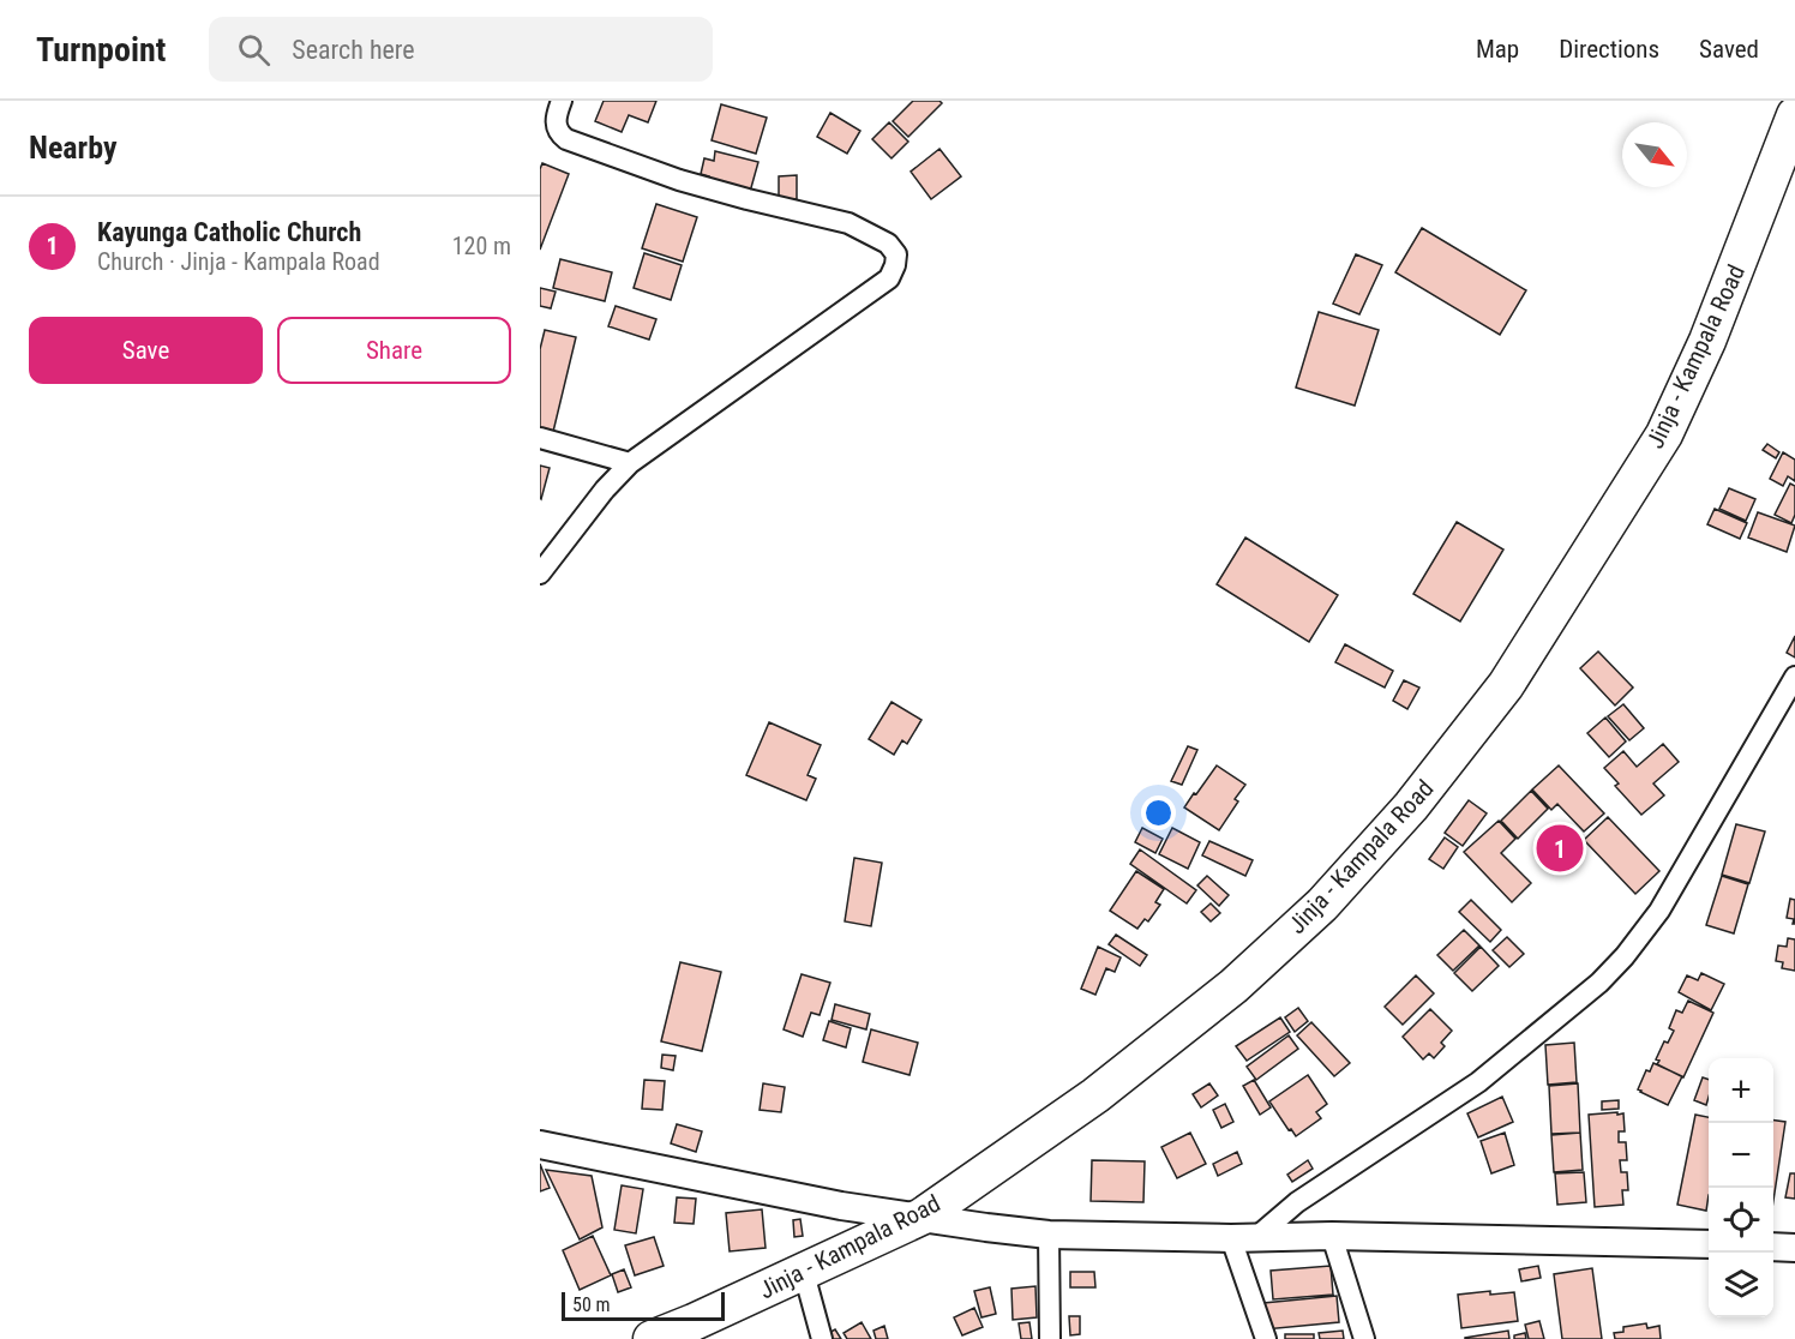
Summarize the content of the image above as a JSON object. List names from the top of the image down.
{
  "streets": {
    "highway": ["Jinja - Kampala Road"]
  },
  "scale_bar": "50 m",
  "north": "bottom right",
  "page": {
    "header": "Turnpoint",
    "search": "Search here",
    "nav": ["Map", "Directions", "Saved"],
    "heading": "Nearby",
    "list": [
      {
        "mark": "1",
        "name": "Kayunga Catholic Church",
        "note": "Church · Jinja - Kampala Road",
        "value": "120 m"
      }
    ],
    "buttons": ["Save", "Share"],
    "pins": "1",
    "map_buttons": ["+", "−"],
    "scale": "50 m"
  }
}
